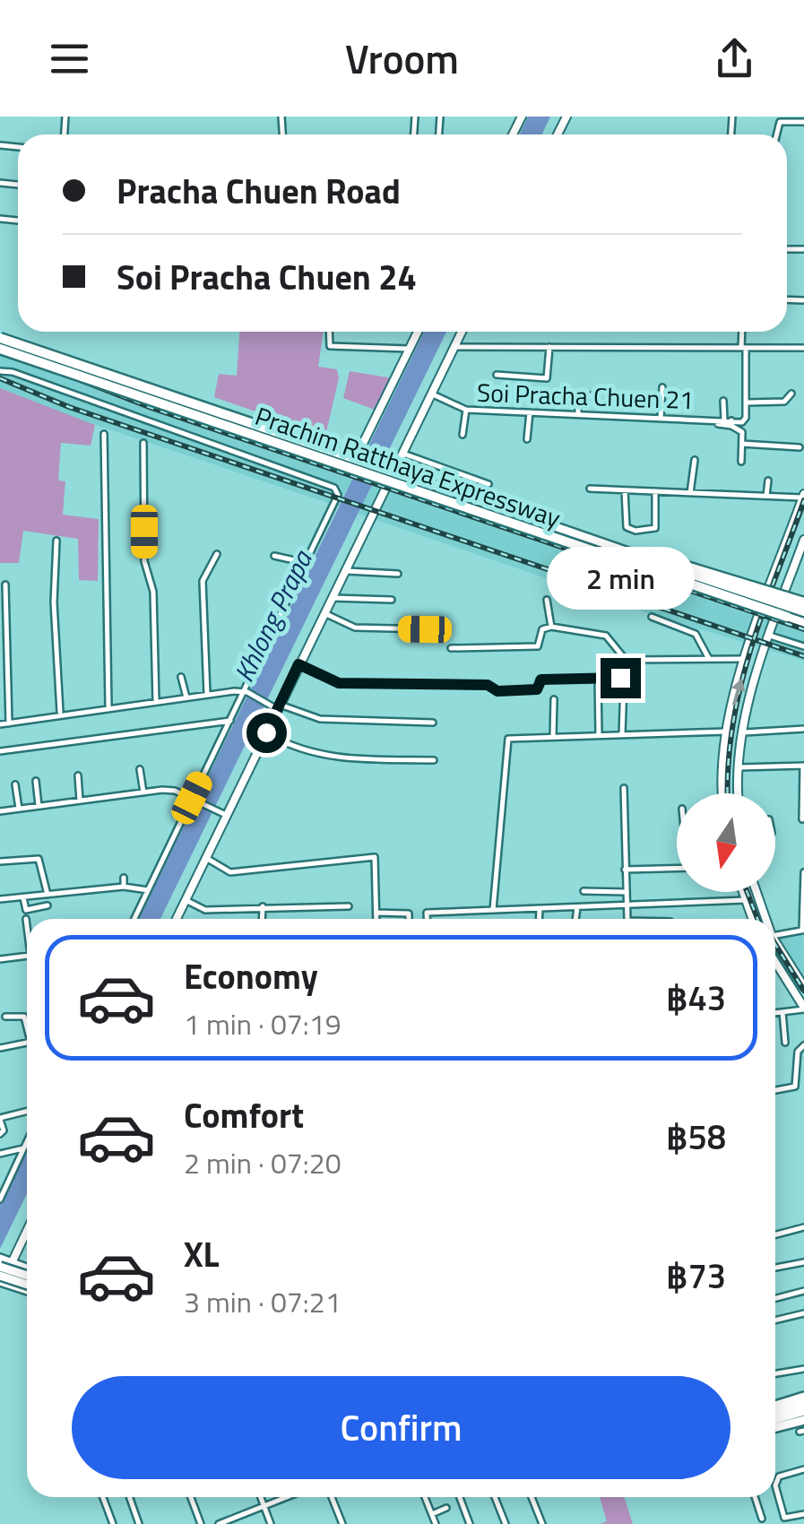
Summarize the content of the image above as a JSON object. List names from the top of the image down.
{
  "streets": {
    "highway": ["Prachim Ratthaya Expressway"],
    "street": ["Soi Pracha Chuen 21"]
  },
  "water": ["Khlong Prapa"],
  "north": "bottom",
  "page": {
    "header": "Vroom",
    "banner": ["Pracha Chuen Road", "Soi Pracha Chuen 24"],
    "bubble": "2 min",
    "list": [
      {
        "name": "Economy",
        "note": "1 min · 07:19",
        "value": "฿43"
      },
      {
        "name": "Comfort",
        "note": "2 min · 07:20",
        "value": "฿58"
      },
      {
        "name": "XL",
        "note": "3 min · 07:21",
        "value": "฿73"
      }
    ],
    "buttons": "Confirm"
  }
}
